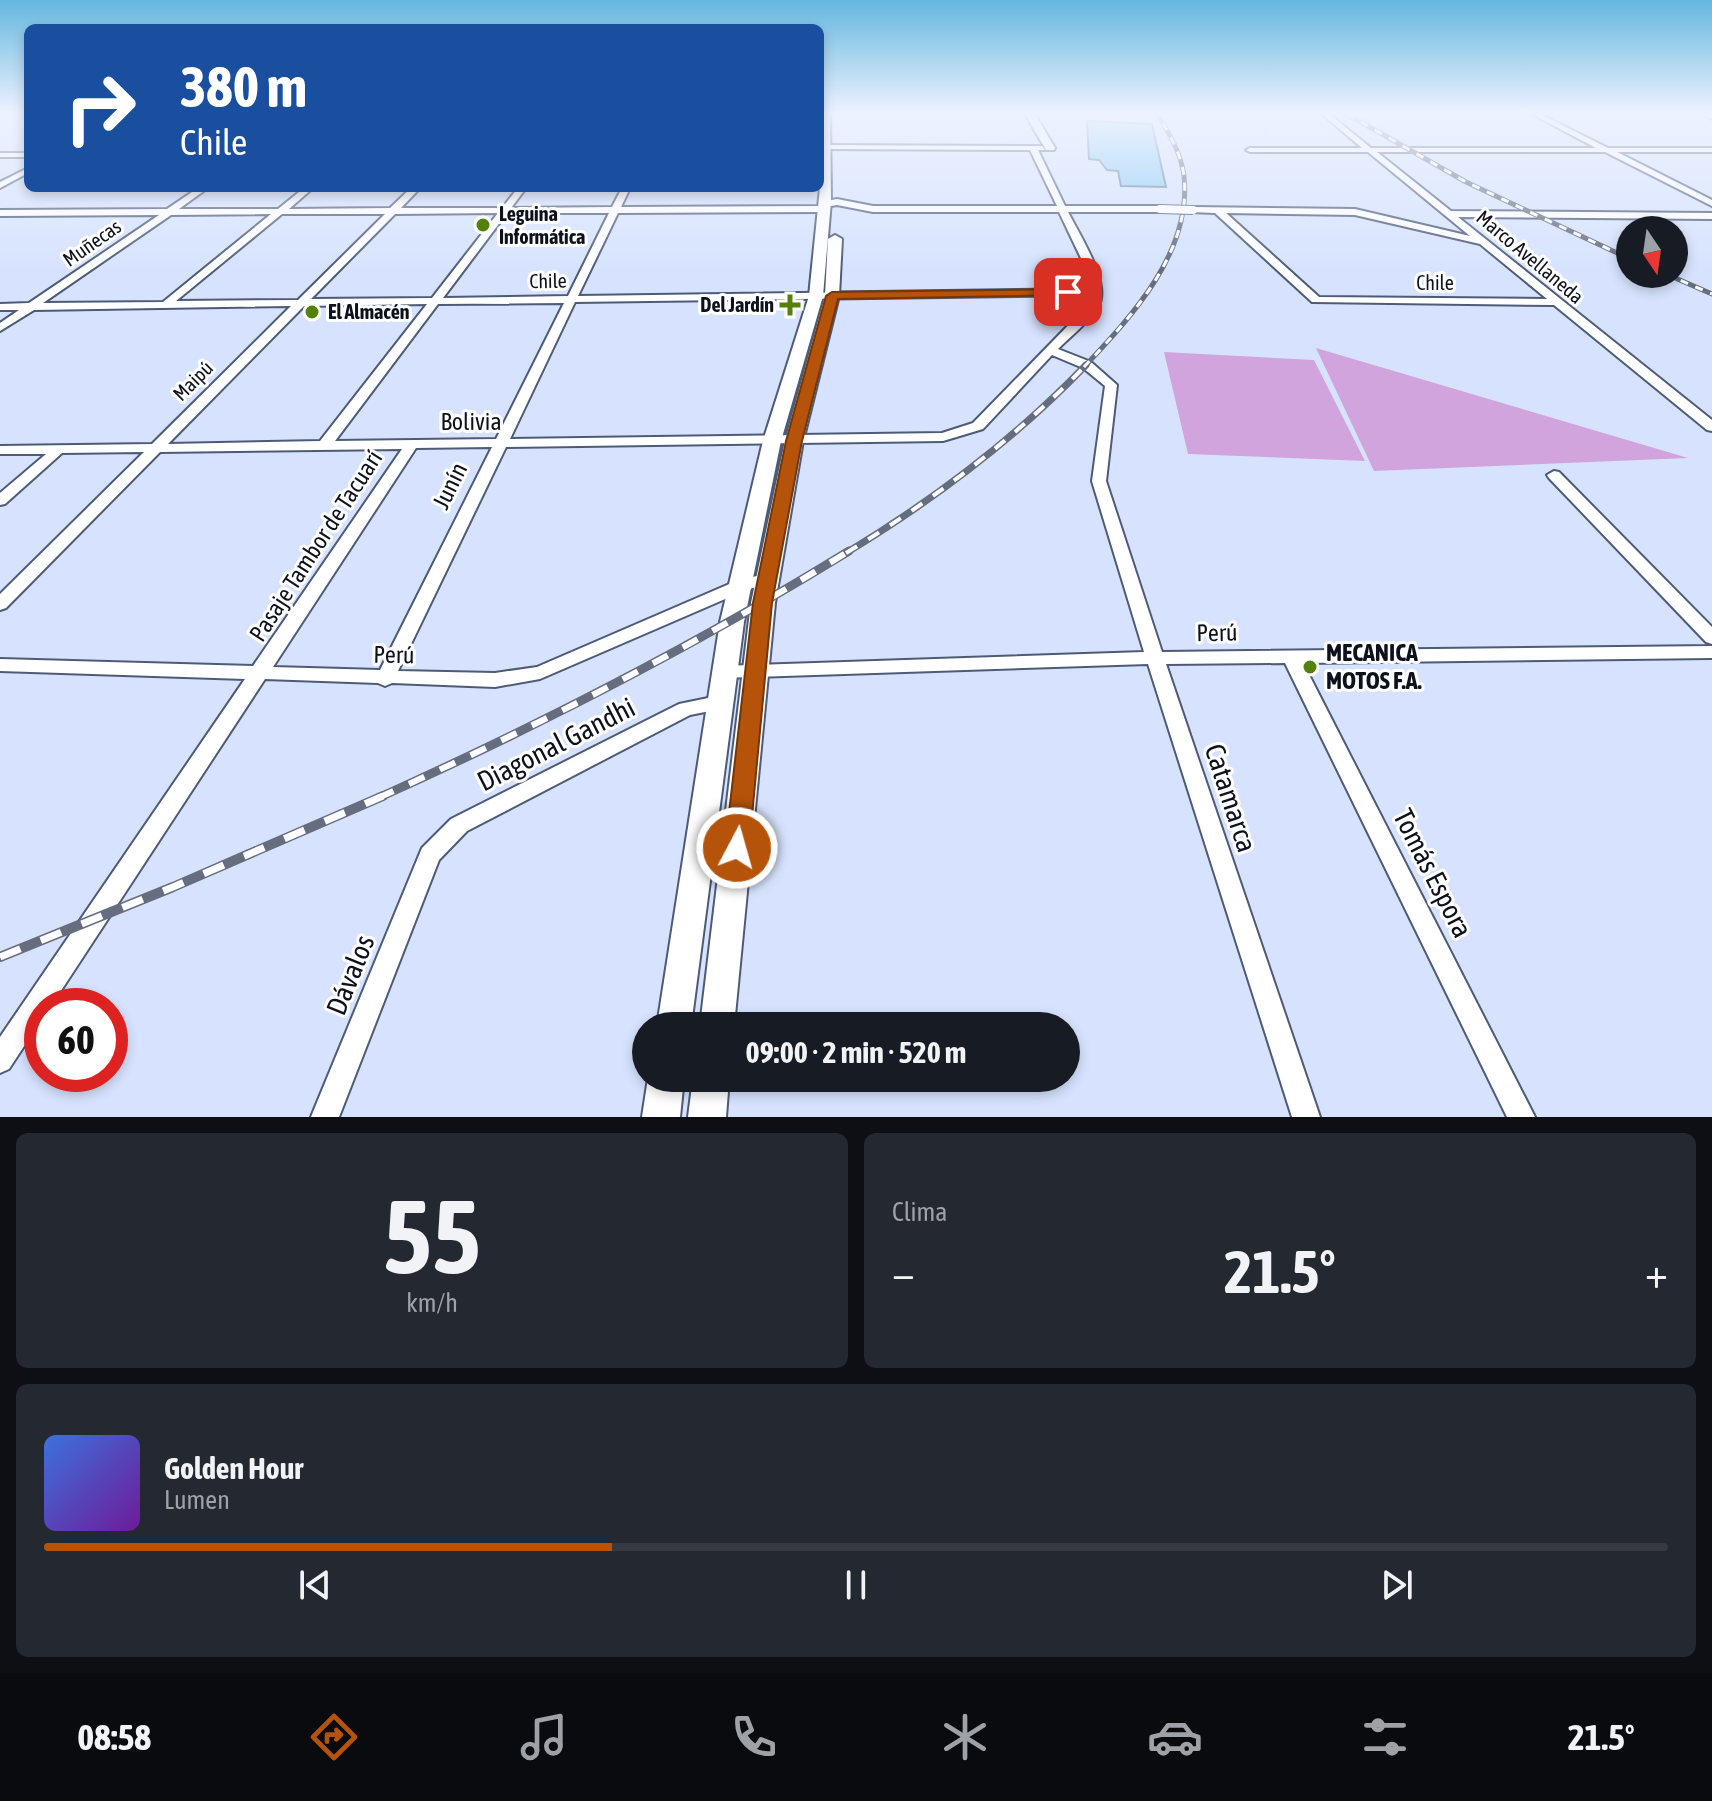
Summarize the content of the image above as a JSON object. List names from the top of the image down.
{
  "streets": {
    "street": [
      "Muñecas",
      "Marco Avellaneda",
      "Chile",
      "Maipú",
      "Bolivia",
      "Junín",
      "Pasaje Tambor de Tacuarí",
      "Perú",
      "Diagonal Gandhi",
      "Catamarca",
      "Tomás Espora",
      "Dávalos"
    ]
  },
  "crossings": [
    ["Muñecas", "Chile"],
    ["Marco Avellaneda", "Chile"],
    ["Chile", "Maipú"],
    ["Chile", "Junín"],
    ["Chile", "Pasaje Tambor de Tacuarí"],
    ["Maipú", "Bolivia"],
    ["Bolivia", "Junín"],
    ["Bolivia", "Pasaje Tambor de Tacuarí"],
    ["Bolivia", "Catamarca"],
    ["Junín", "Perú"],
    ["Pasaje Tambor de Tacuarí", "Perú"],
    ["Perú", "Catamarca"],
    ["Perú", "Tomás Espora"],
    ["Diagonal Gandhi", "Dávalos"]
  ],
  "places": {
    "other": ["Leguina Informática", "El Almacén", "MECANICA MOTOS F.A."],
    "health": ["Del Jardín"]
  },
  "north": "bottom",
  "page": {
    "turn": ["380 m", "Chile"],
    "limit": "60",
    "trip": "09:00 · 2 min · 520 m",
    "tile": [
      ["55", "km/h"],
      "Clima"
    ],
    "heat": ["−", "21.5°", "+"],
    "song": ["Golden Hour", "Lumen"],
    "tabs": ["08:58", "21.5°"]
  }
}
